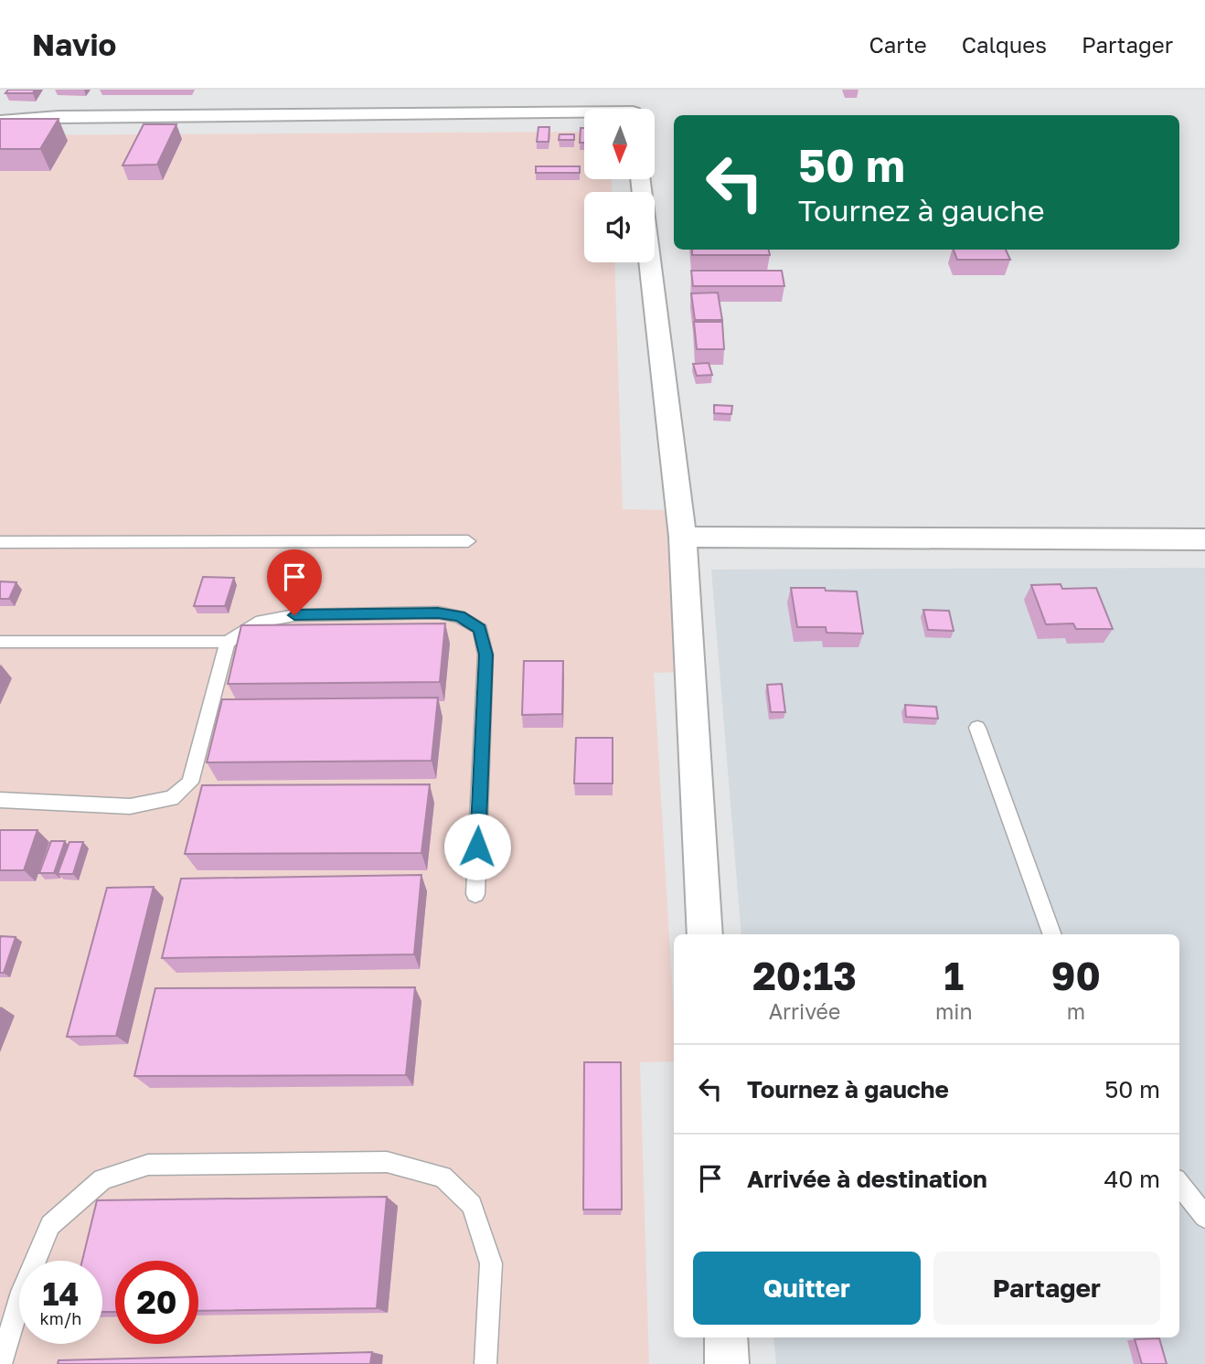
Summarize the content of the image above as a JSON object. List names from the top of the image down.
{
  "north": "bottom",
  "page": {
    "header": "Navio",
    "nav": ["Carte", "Calques", "Partager"],
    "turn": ["50 m", "Tournez à gauche"],
    "eta": [
      "20:13",
      "Arrivée",
      "1",
      "min",
      "90",
      "m"
    ],
    "list": [
      {
        "name": "Tournez à gauche",
        "value": "50 m"
      },
      {
        "name": "Arrivée à destination",
        "value": "40 m"
      }
    ],
    "buttons": ["Quitter", "Partager"],
    "speed": "14 km/h",
    "limit": "20"
  }
}
